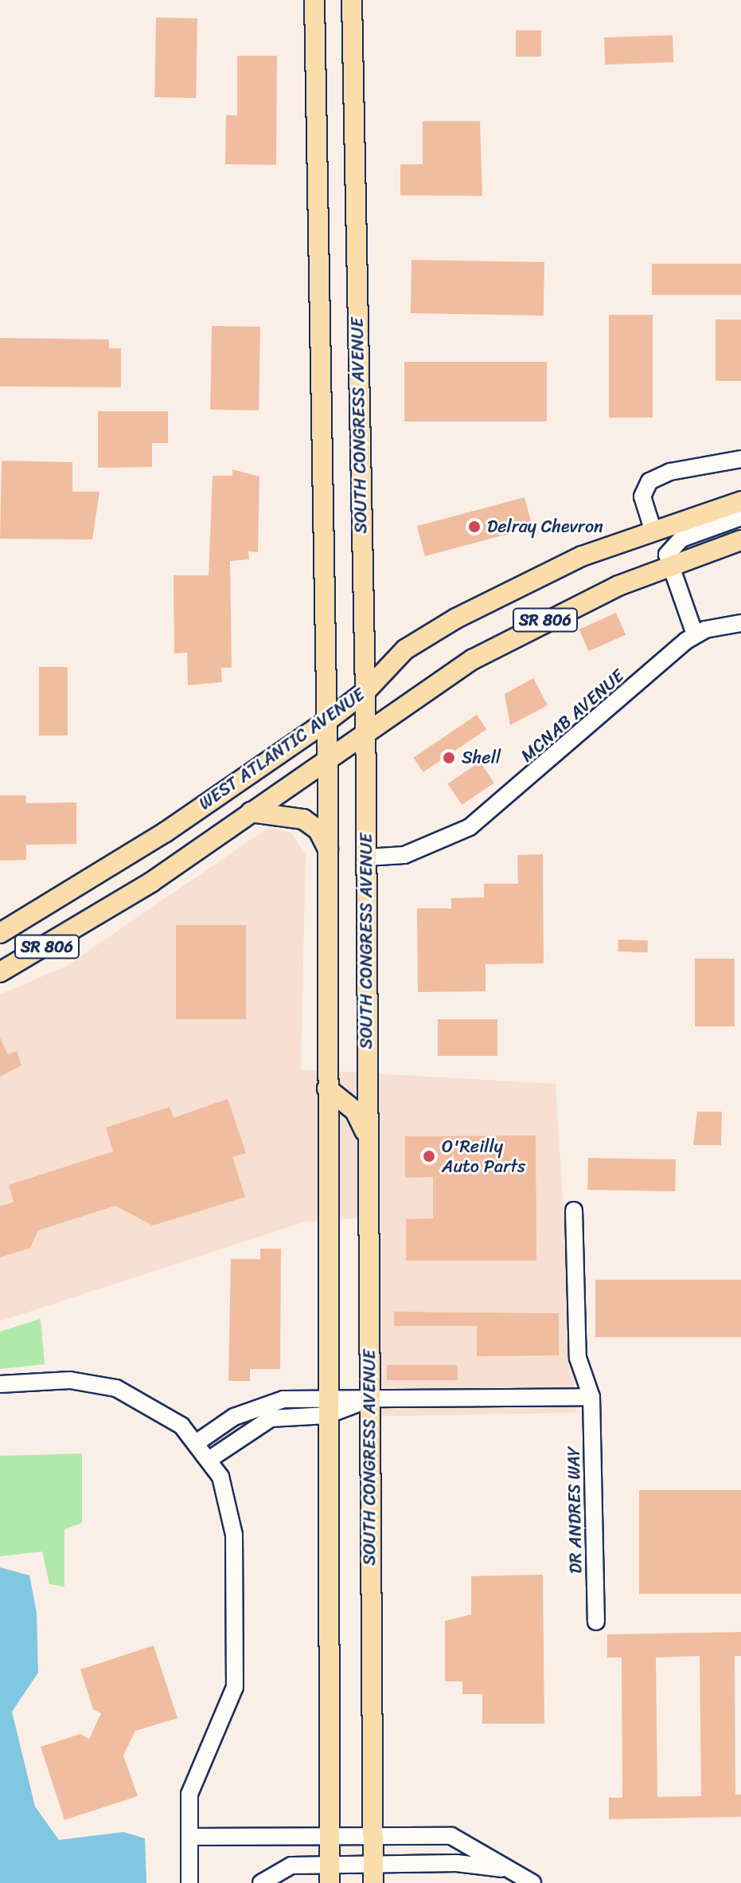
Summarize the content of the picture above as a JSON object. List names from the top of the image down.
{
  "streets": {
    "main road": ["SOUTH CONGRESS AVENUE", "SR 806", "WEST ATLANTIC AVENUE"],
    "street": ["MCNAB AVENUE", "DR ANDRES WAY"]
  },
  "crossings": [
    ["SOUTH CONGRESS AVENUE", "MCNAB AVENUE"],
    ["SOUTH CONGRESS AVENUE", "WEST ATLANTIC AVENUE"]
  ],
  "places": ["Delray Chevron", "Shell", "O'Reilly Auto Parts"]
}
